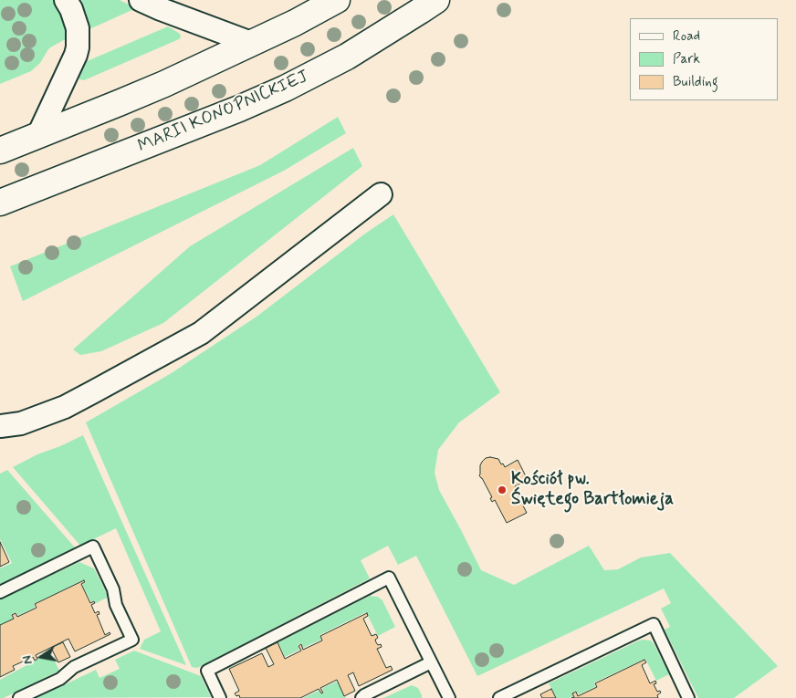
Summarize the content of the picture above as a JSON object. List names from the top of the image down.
{
  "streets": {
    "main road": ["MARII KONOPNICKIEJ"]
  },
  "places": ["Kościół pw. Świętego Bartłomieja"],
  "legend": ["Road", "Park", "Building"],
  "north": "left"
}
